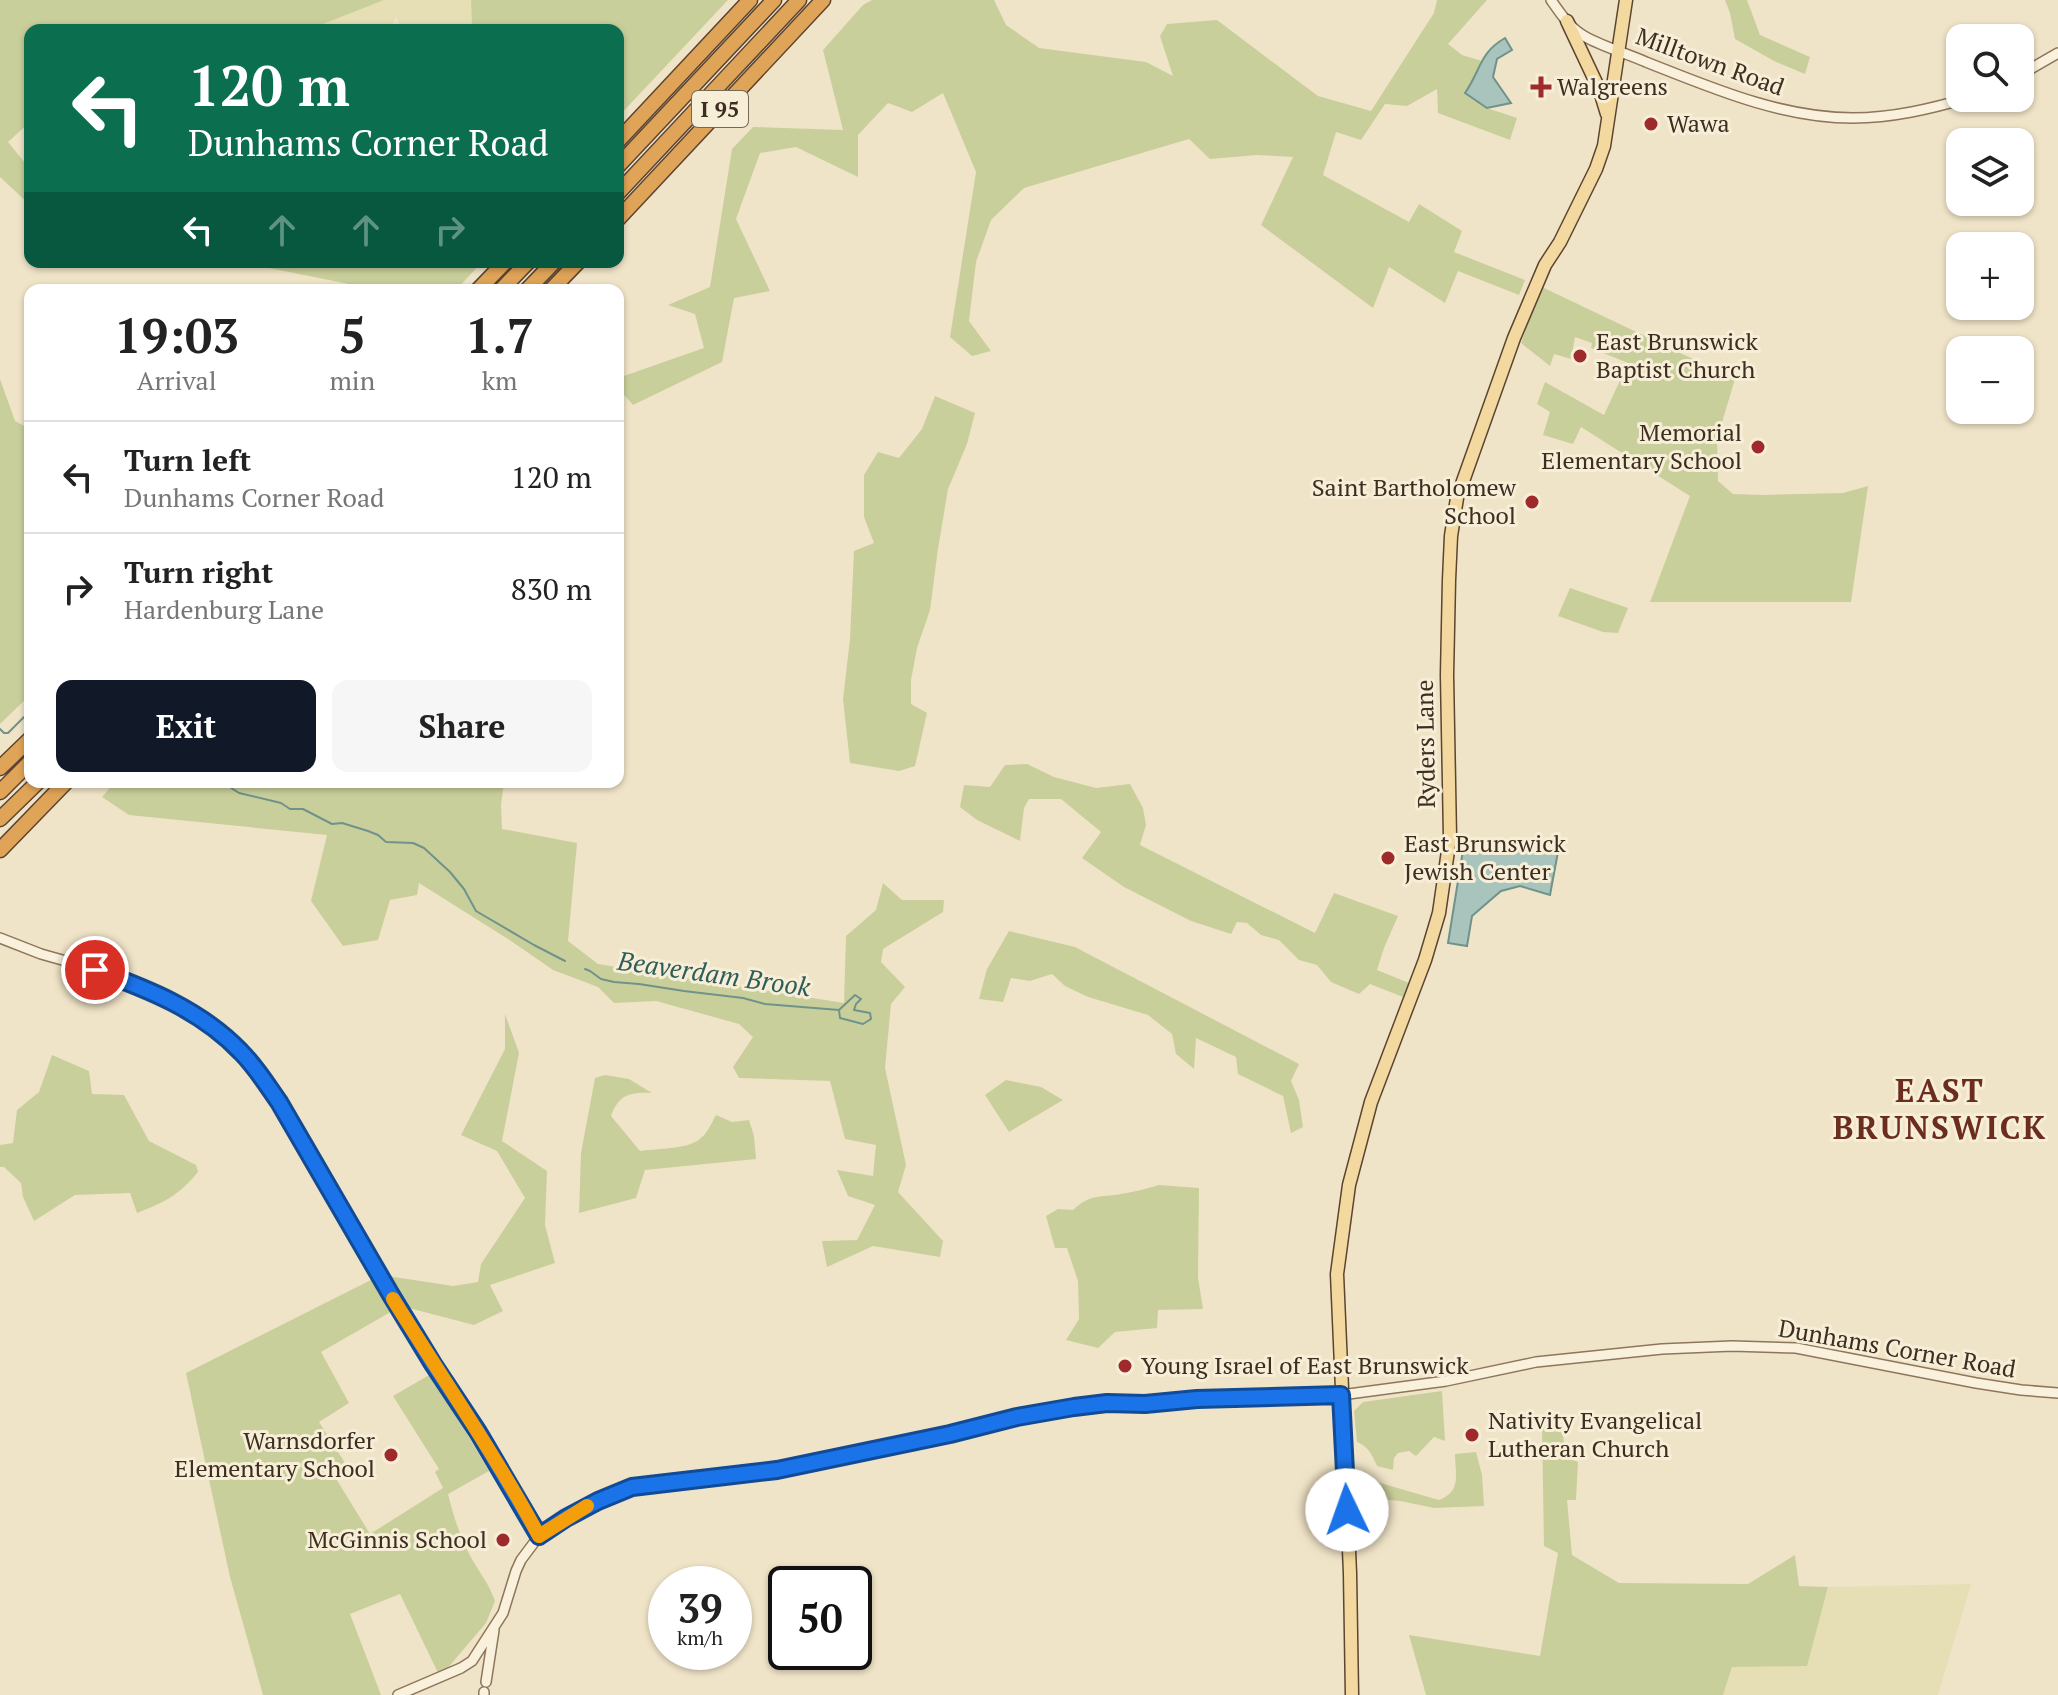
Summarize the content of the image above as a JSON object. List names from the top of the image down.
{
  "streets": {
    "highway": ["I 95"],
    "main road": ["Ryders Lane"],
    "street": ["Milltown Road", "Dunhams Corner Road"]
  },
  "crossings": [
    ["Milltown Road", "Ryders Lane"],
    ["Ryders Lane", "Dunhams Corner Road"]
  ],
  "districts": ["EAST BRUNSWICK"],
  "water": ["Beaverdam Brook"],
  "places": {
    "health": ["Walgreens"],
    "other": [
      "Wawa",
      "East Brunswick Baptist Church",
      "Memorial Elementary School",
      "Saint Bartholomew School",
      "East Brunswick Jewish Center",
      "Young Israel of East Brunswick",
      "Nativity Evangelical Lutheran Church",
      "Warnsdorfer Elementary School",
      "McGinnis School"
    ]
  },
  "page": {
    "map_buttons": ["+", "−"],
    "turn": ["120 m", "Dunhams Corner Road"],
    "eta": [
      "19:03",
      "Arrival",
      "5",
      "min",
      "1.7",
      "km"
    ],
    "list": [
      {
        "name": "Turn left",
        "note": "Dunhams Corner Road",
        "value": "120 m"
      },
      {
        "name": "Turn right",
        "note": "Hardenburg Lane",
        "value": "830 m"
      }
    ],
    "buttons": ["Exit", "Share"],
    "speed": "39 km/h",
    "limit": "50"
  }
}
